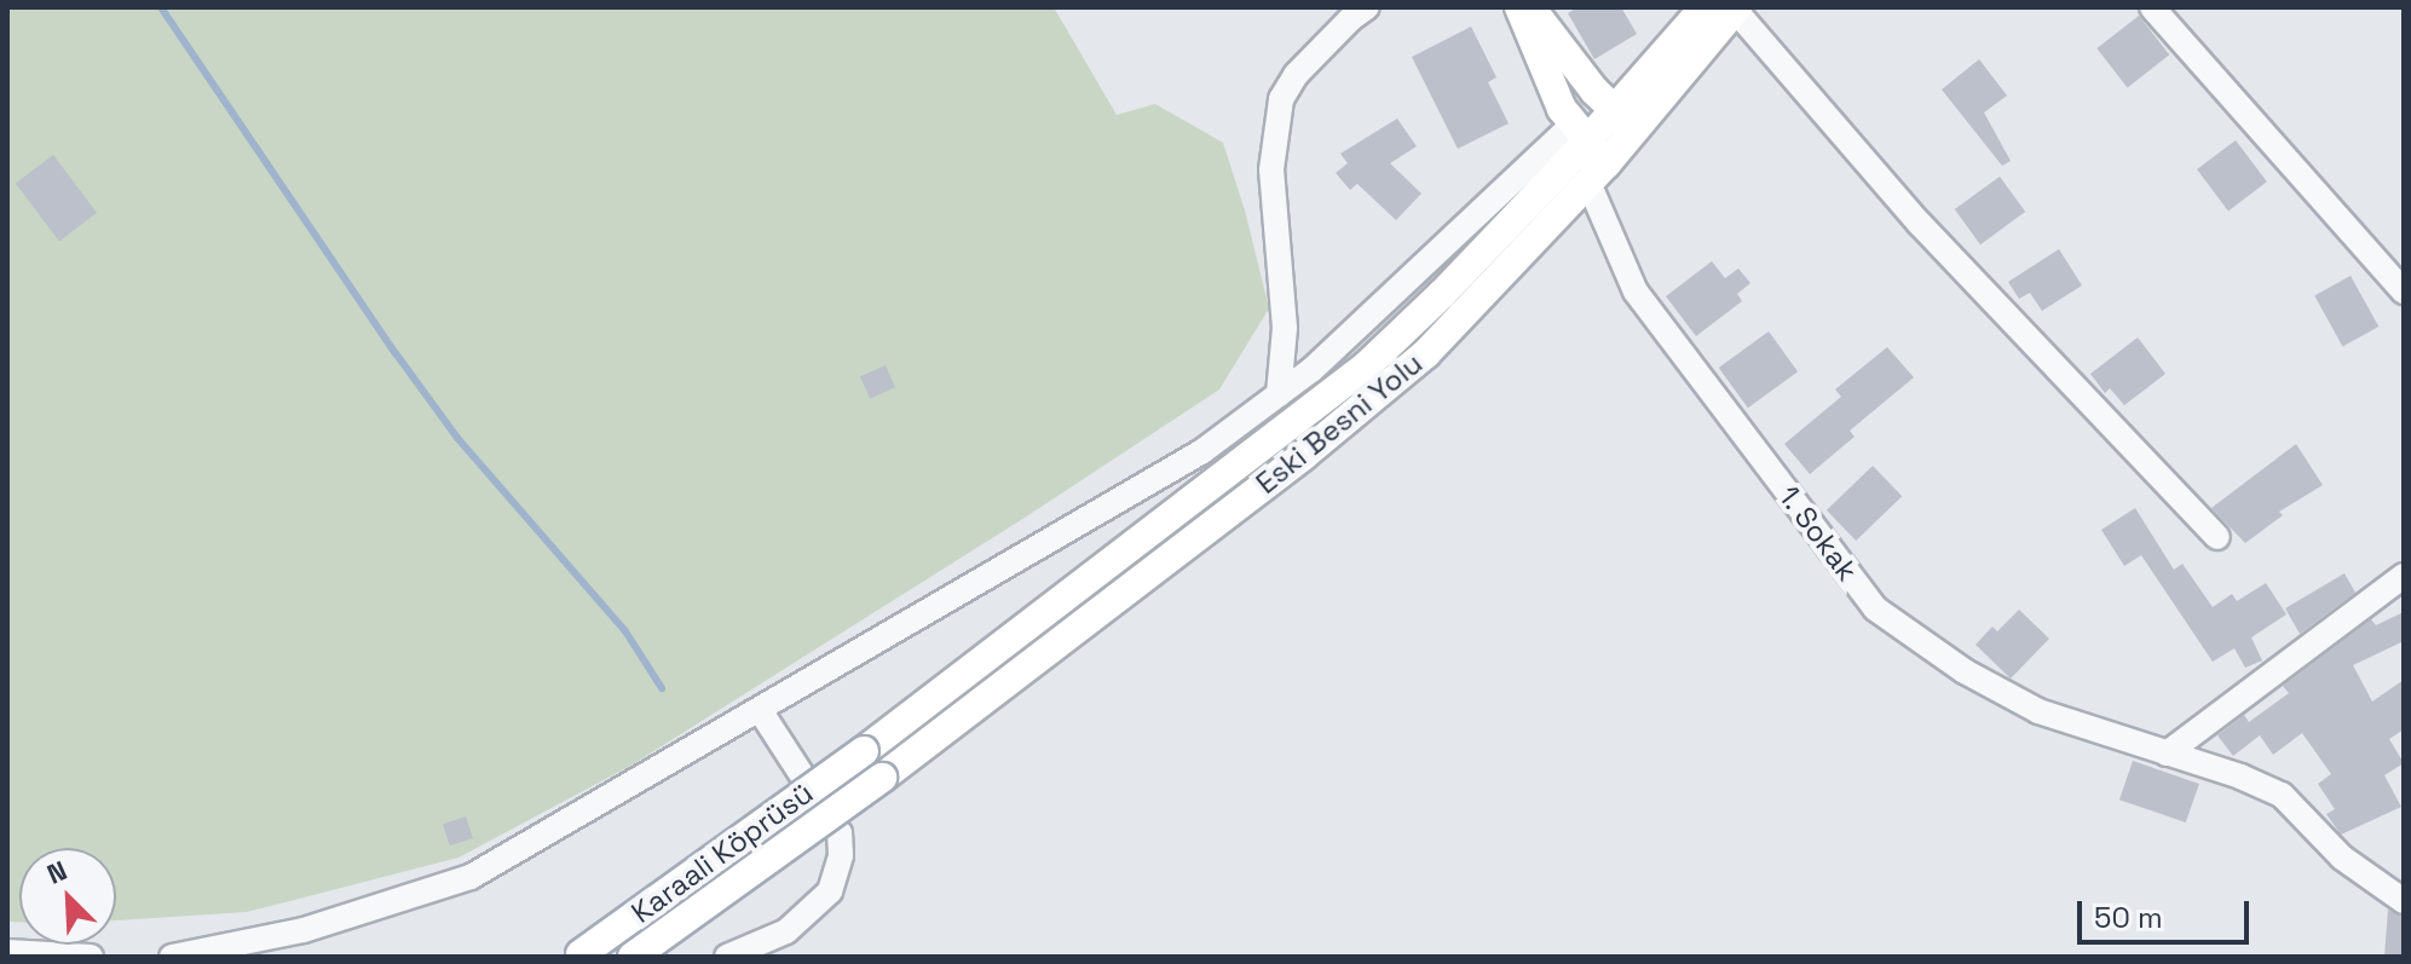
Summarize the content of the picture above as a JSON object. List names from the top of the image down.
{
  "streets": {
    "main road": ["Eski Besni Yolu", "Karaali Köprüsü"],
    "street": ["1. Sokak"]
  },
  "crossings": [
    ["Eski Besni Yolu", "1. Sokak"],
    ["Eski Besni Yolu", "Karaali Köprüsü"]
  ],
  "scale_bar": "50 m",
  "north": "top left"
}
